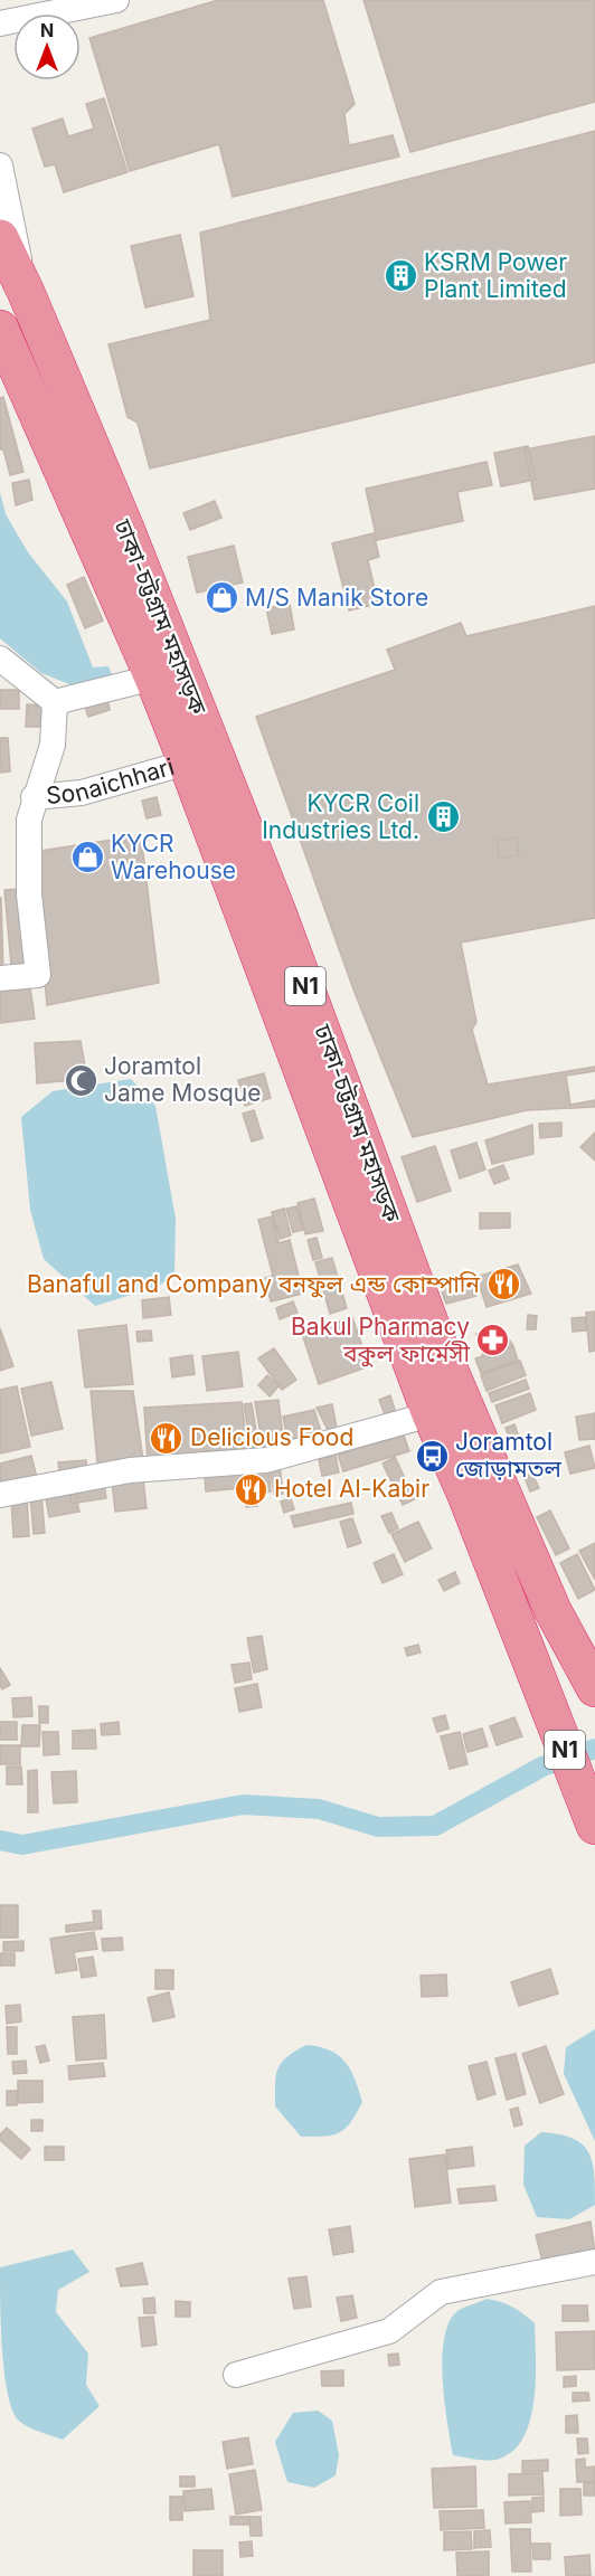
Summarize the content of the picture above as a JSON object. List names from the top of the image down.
{
  "streets": {
    "highway": ["ঢাকা-চট্টগ্রাম মহাসড়ক", "N1"],
    "street": ["Sonaichhari"]
  },
  "crossings": [
    ["ঢাকা-চট্টগ্রাম মহাসড়ক", "Sonaichhari"]
  ],
  "places": {
    "building": ["KSRM Power Plant Limited", "KYCR Coil Industries Ltd."],
    "shop": ["M/S Manik Store", "KYCR Warehouse"],
    "mosque": ["Joramtol Jame Mosque"],
    "restaurant": ["Banaful and Company বনফুল এন্ড কোম্পানি", "Delicious Food", "Hotel Al-Kabir"],
    "pharmacy": ["Bakul Pharmacy বকুল ফার্মেসী"],
    "bus stop": ["Joramtol জোড়ামতল"]
  },
  "north": "top"
}
